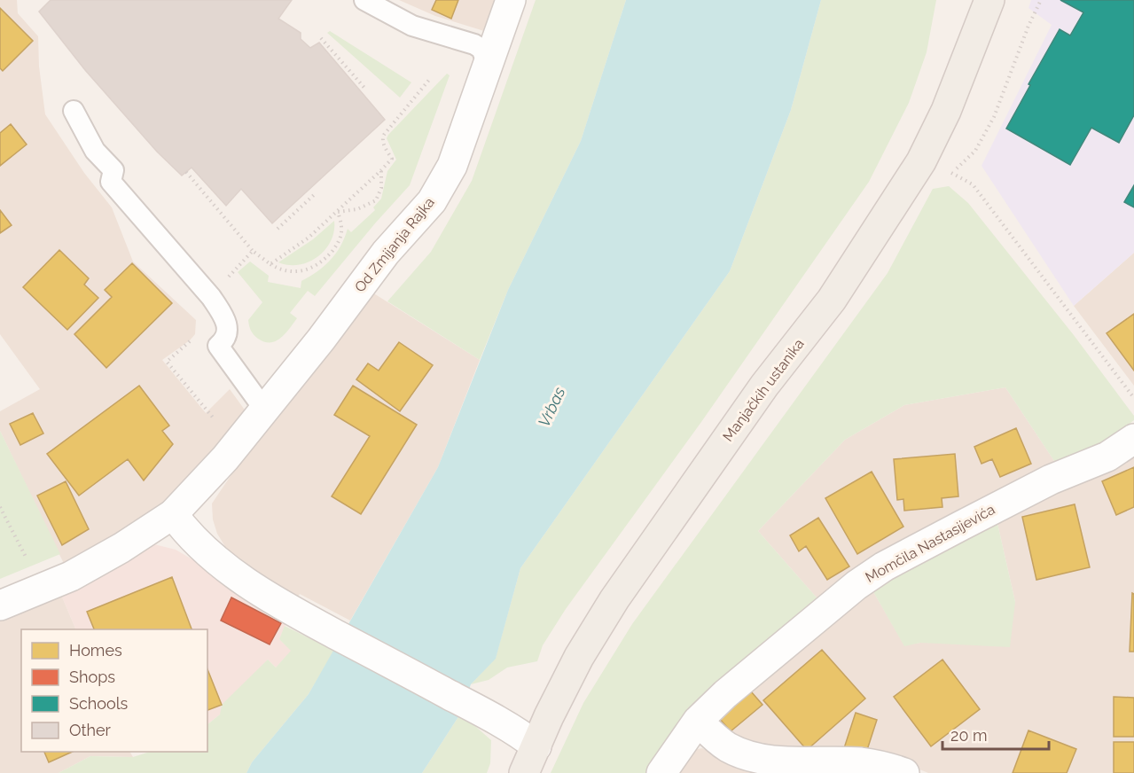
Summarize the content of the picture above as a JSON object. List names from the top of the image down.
{
  "streets": {
    "main road": ["Manjačkih ustanika"],
    "street": ["Od Zmijanja Rajka", "Momčila Nastasijevića"]
  },
  "water": ["Vrbas"],
  "legend": [
    "Homes",
    "Shops",
    "Schools",
    "Other"
  ],
  "scale_bar": "20 m"
}
